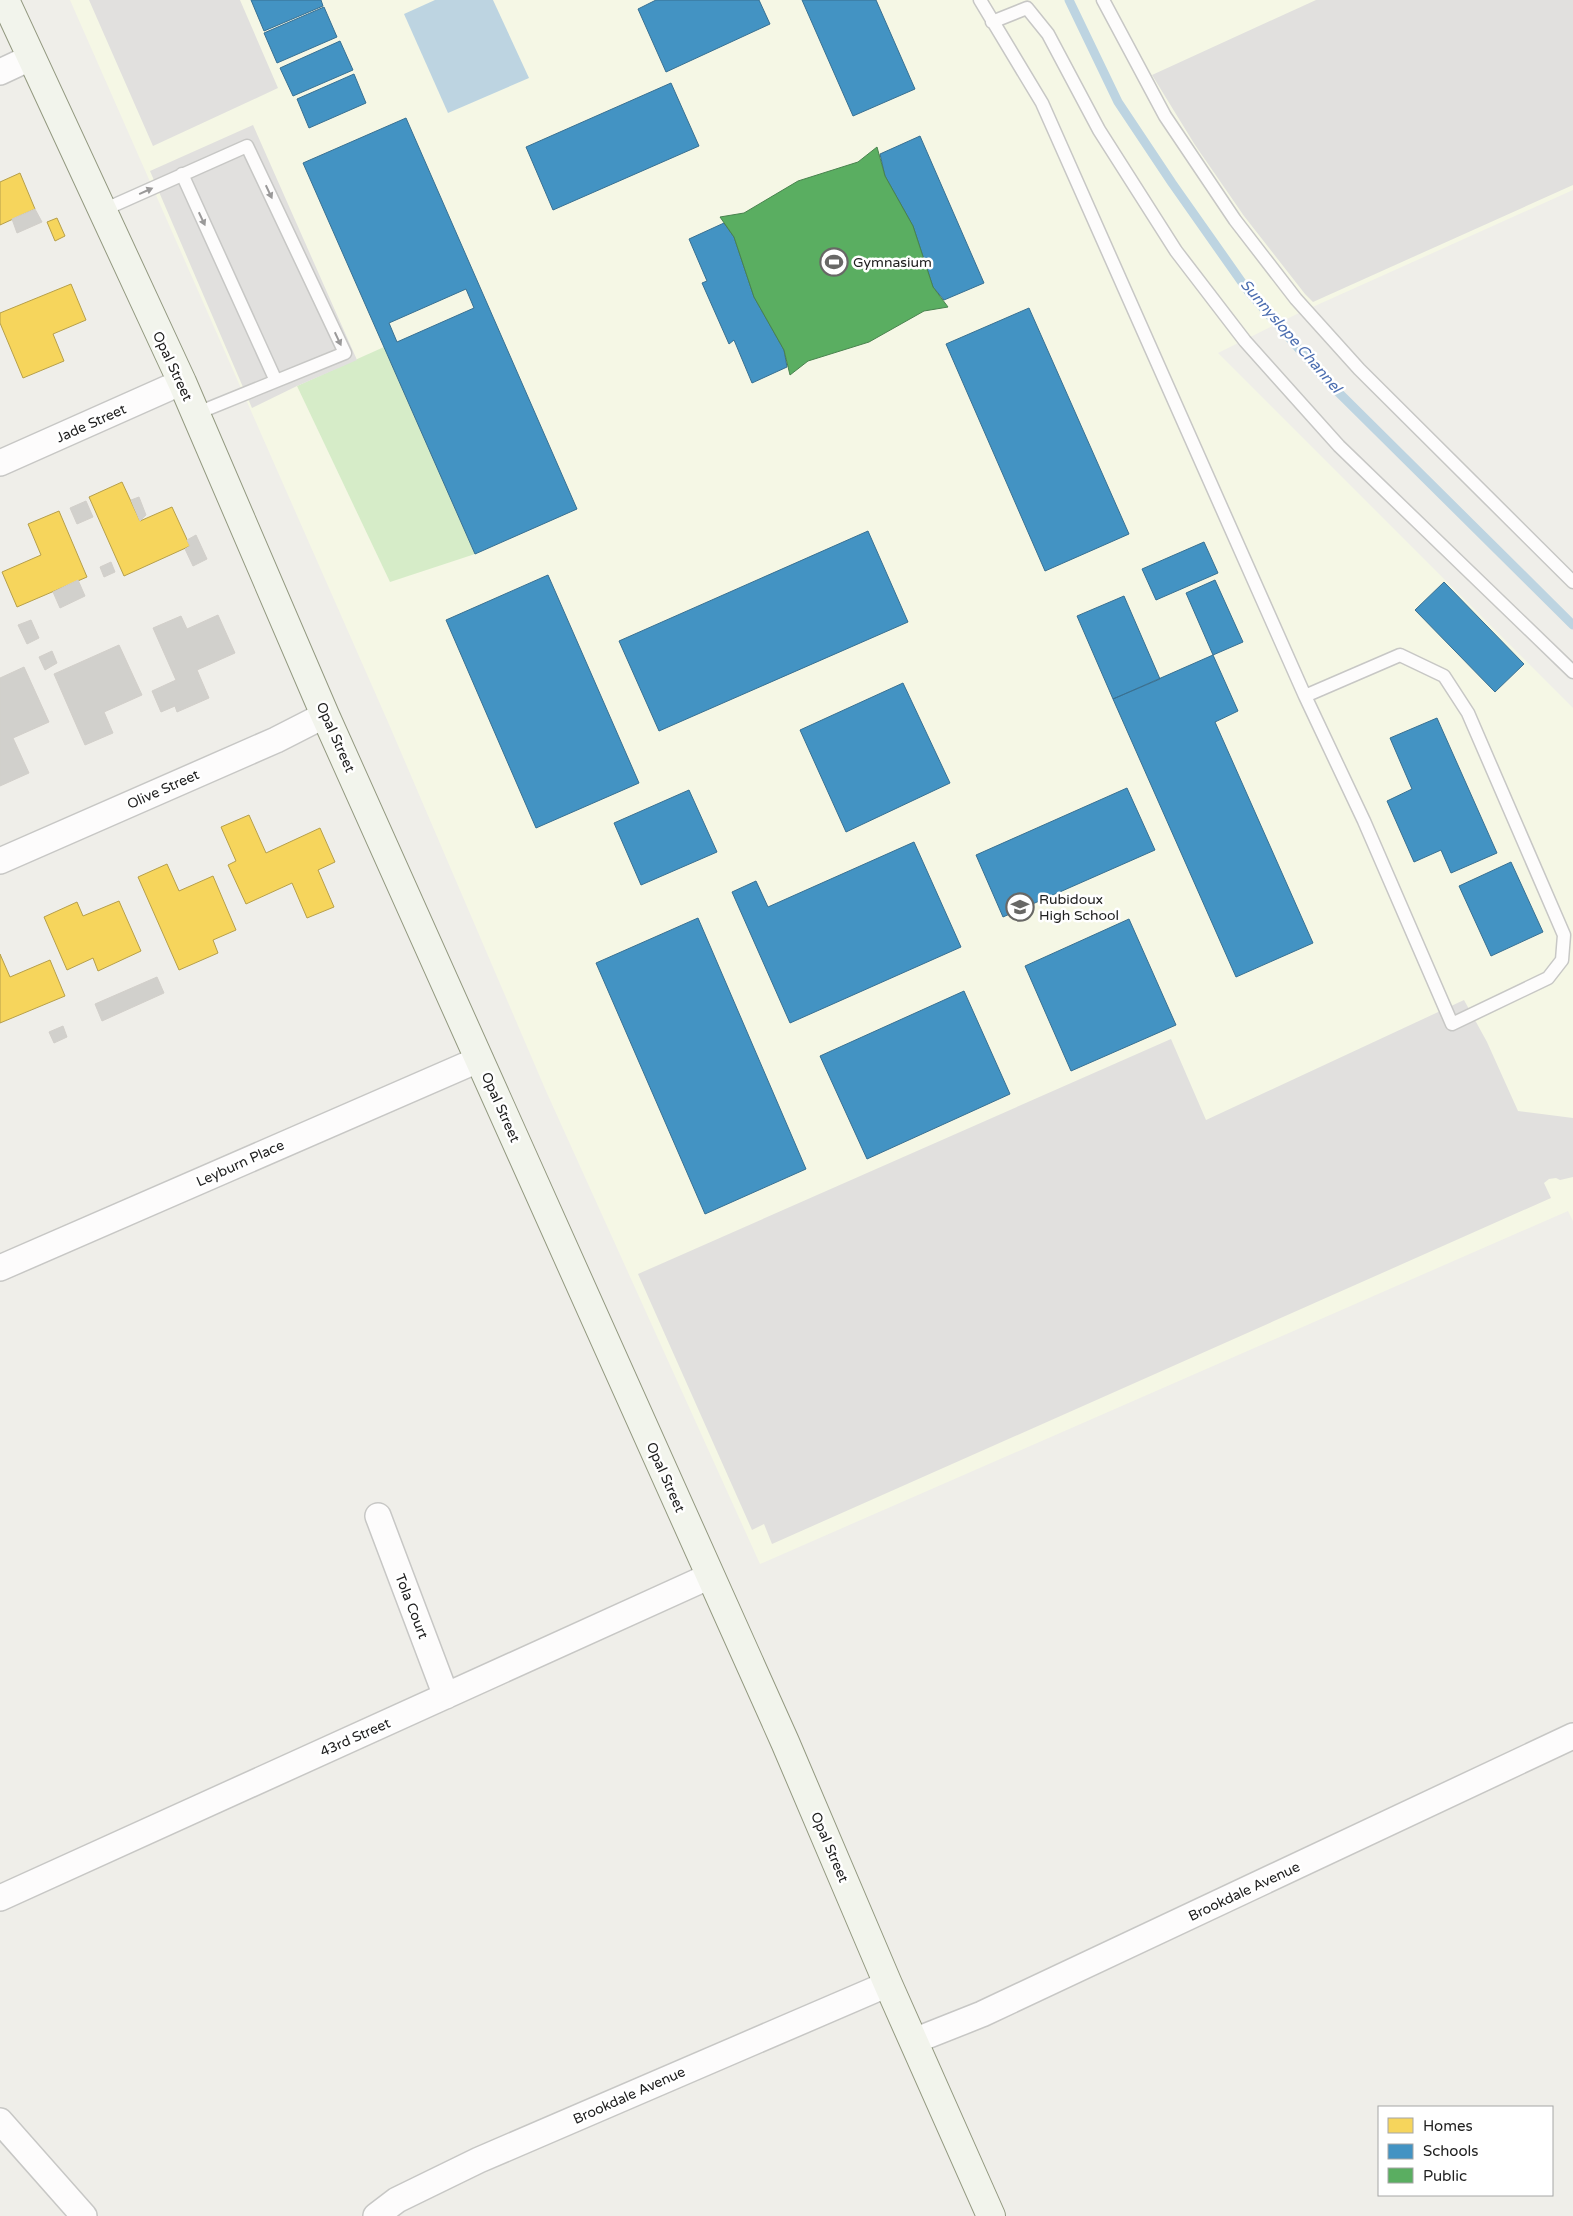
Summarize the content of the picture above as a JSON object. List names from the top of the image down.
{
  "streets": {
    "street": [
      "Opal Street",
      "Jade Street",
      "Olive Street",
      "Leyburn Place",
      "Tola Court",
      "43rd Street",
      "Brookdale Avenue"
    ]
  },
  "crossings": [
    ["Opal Street", "Jade Street"],
    ["Opal Street", "Olive Street"],
    ["Opal Street", "Leyburn Place"],
    ["Opal Street", "43rd Street"],
    ["Opal Street", "Brookdale Avenue"],
    ["Tola Court", "43rd Street"]
  ],
  "water": ["Sunnyslope Channel"],
  "places": {
    "sports": ["Gymnasium"],
    "school or university": ["Rubidoux High School"]
  },
  "legend": ["Homes", "Schools", "Public"]
}
